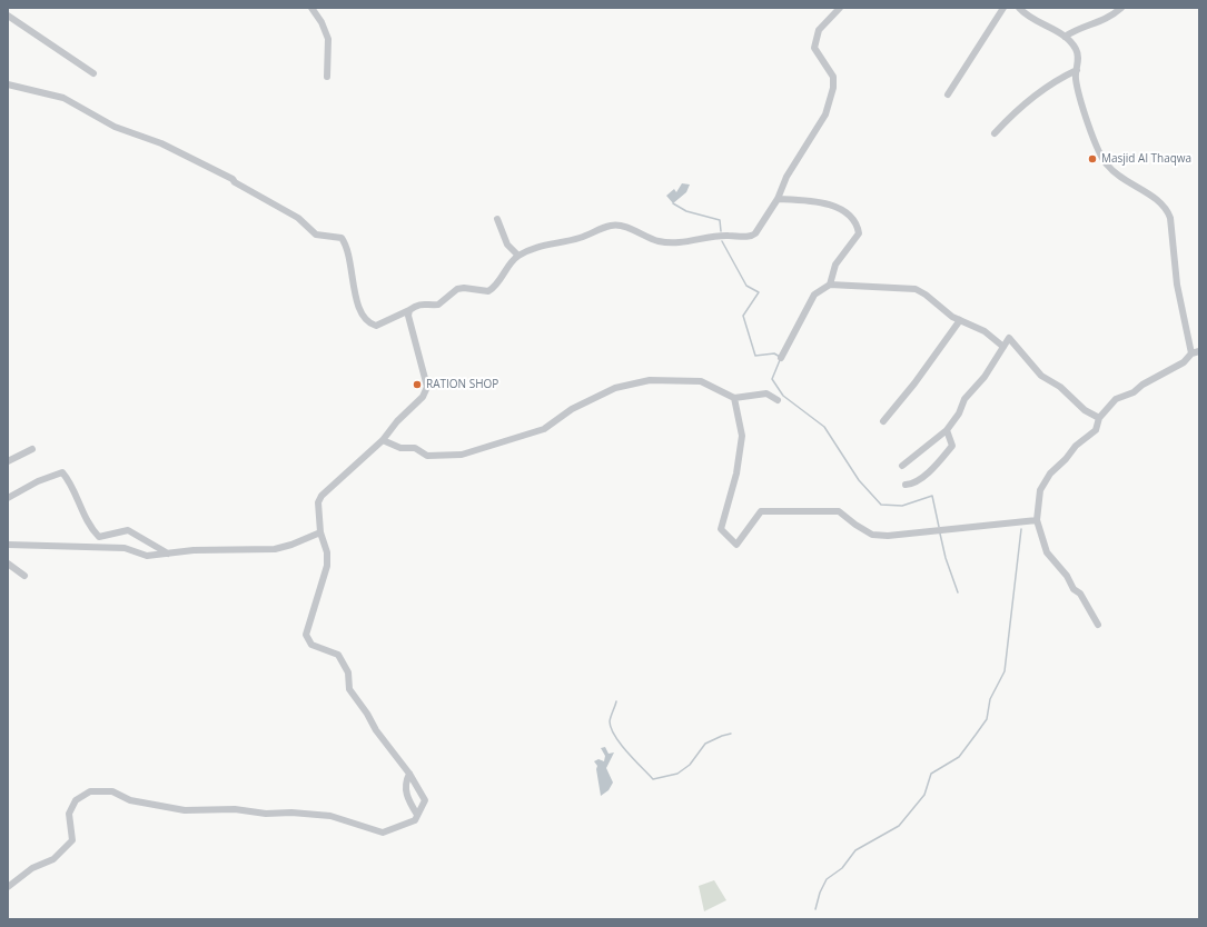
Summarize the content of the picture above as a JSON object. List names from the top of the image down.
{
  "places": ["Masjid Al Thaqwa", "RATION SHOP"]
}
